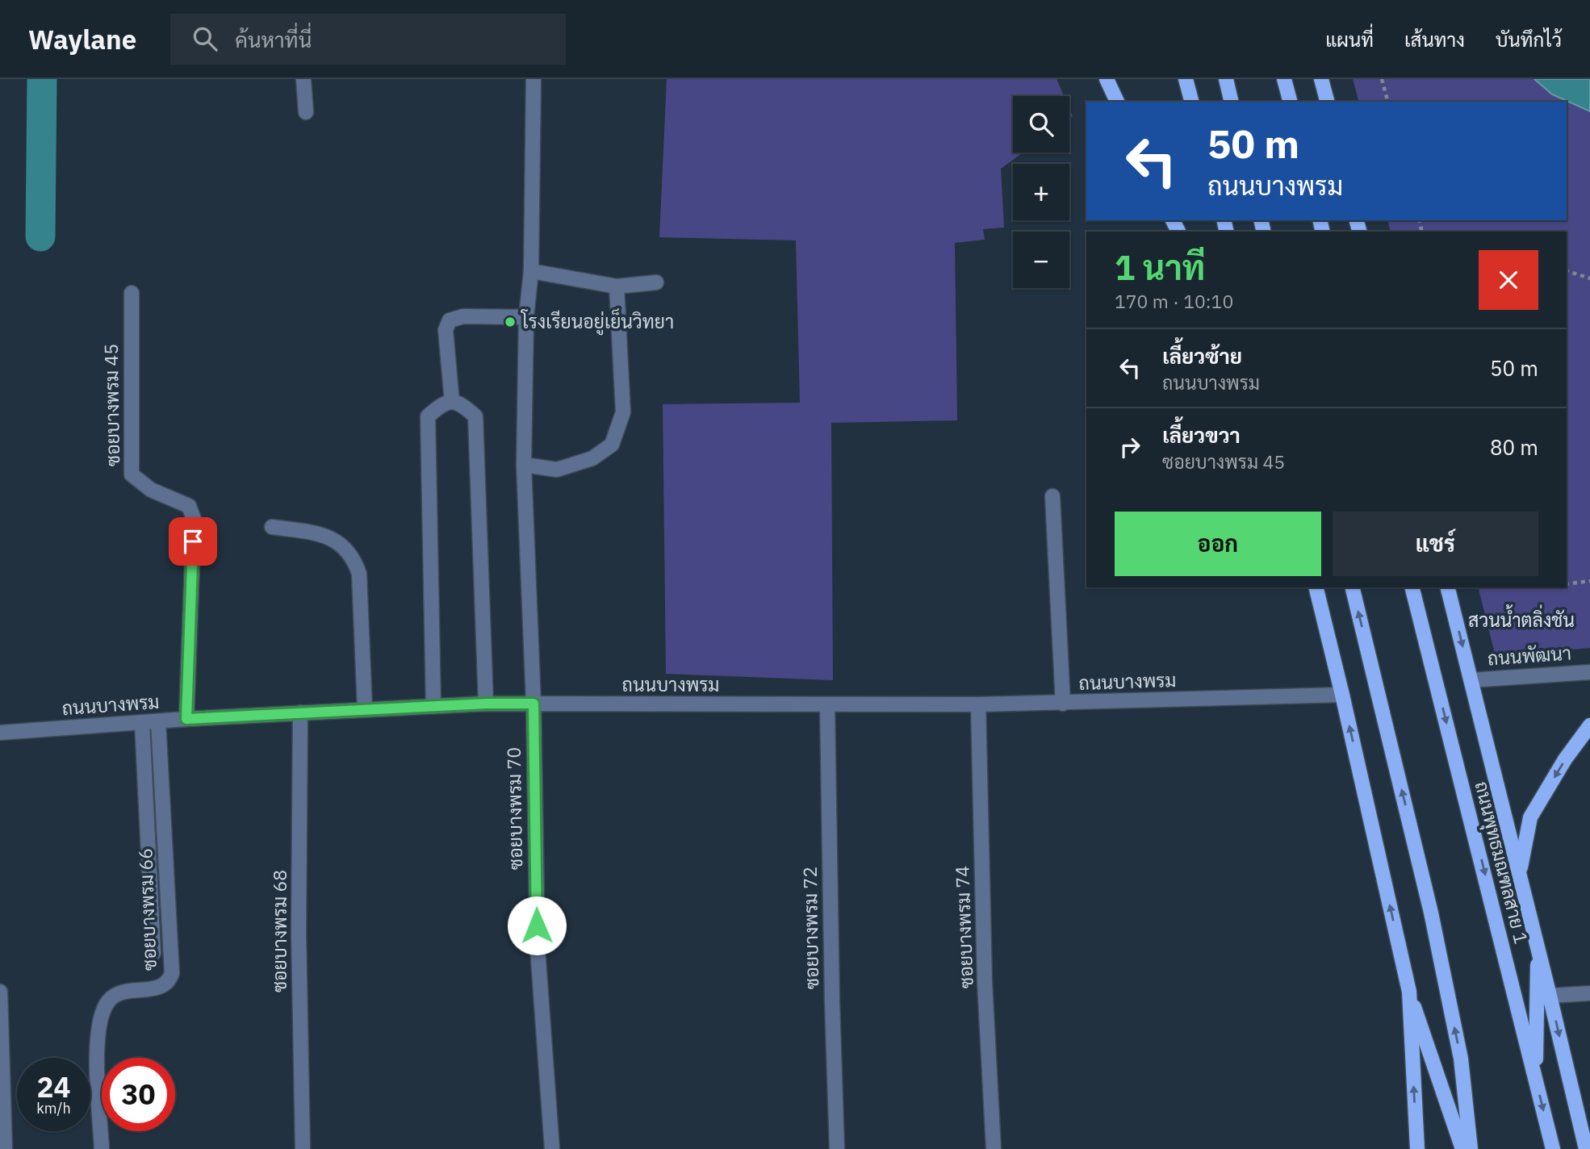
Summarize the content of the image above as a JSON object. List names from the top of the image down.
{
  "streets": {
    "main road": ["ถนนพุทธมณฑลสาย 1"],
    "street": [
      "ซอยบางพรม 45",
      "ถนนพัฒนา",
      "ถนนบางพรม",
      "ซอยบางพรม 70",
      "ซอยบางพรม 66",
      "ซอยบางพรม 74",
      "ซอยบางพรม 72",
      "ซอยบางพรม 68"
    ]
  },
  "crossings": [
    ["ซอยบางพรม 45", "ถนนบางพรม"],
    ["ถนนบางพรม", "ซอยบางพรม 70"],
    ["ถนนบางพรม", "ซอยบางพรม 66"],
    ["ถนนบางพรม", "ซอยบางพรม 74"],
    ["ถนนบางพรม", "ซอยบางพรม 72"],
    ["ถนนบางพรม", "ซอยบางพรม 68"]
  ],
  "parks": ["สวนน้ำตลิ่งชัน"],
  "places": ["โรงเรียนอยู่เย็นวิทยา"],
  "page": {
    "header": "Waylane",
    "search": "ค้นหาที่นี่",
    "nav": ["แผนที่", "เส้นทาง", "บันทึกไว้"],
    "map_buttons": ["+", "−"],
    "turn": ["50 m", "ถนนบางพรม"],
    "heading": ["1 นาที", "170 m · 10:10"],
    "list": [
      {
        "name": "เลี้ยวซ้าย",
        "note": "ถนนบางพรม",
        "value": "50 m"
      },
      {
        "name": "เลี้ยวขวา",
        "note": "ซอยบางพรม 45",
        "value": "80 m"
      }
    ],
    "buttons": ["ออก", "แชร์"],
    "speed": "24 km/h",
    "limit": "30"
  }
}
